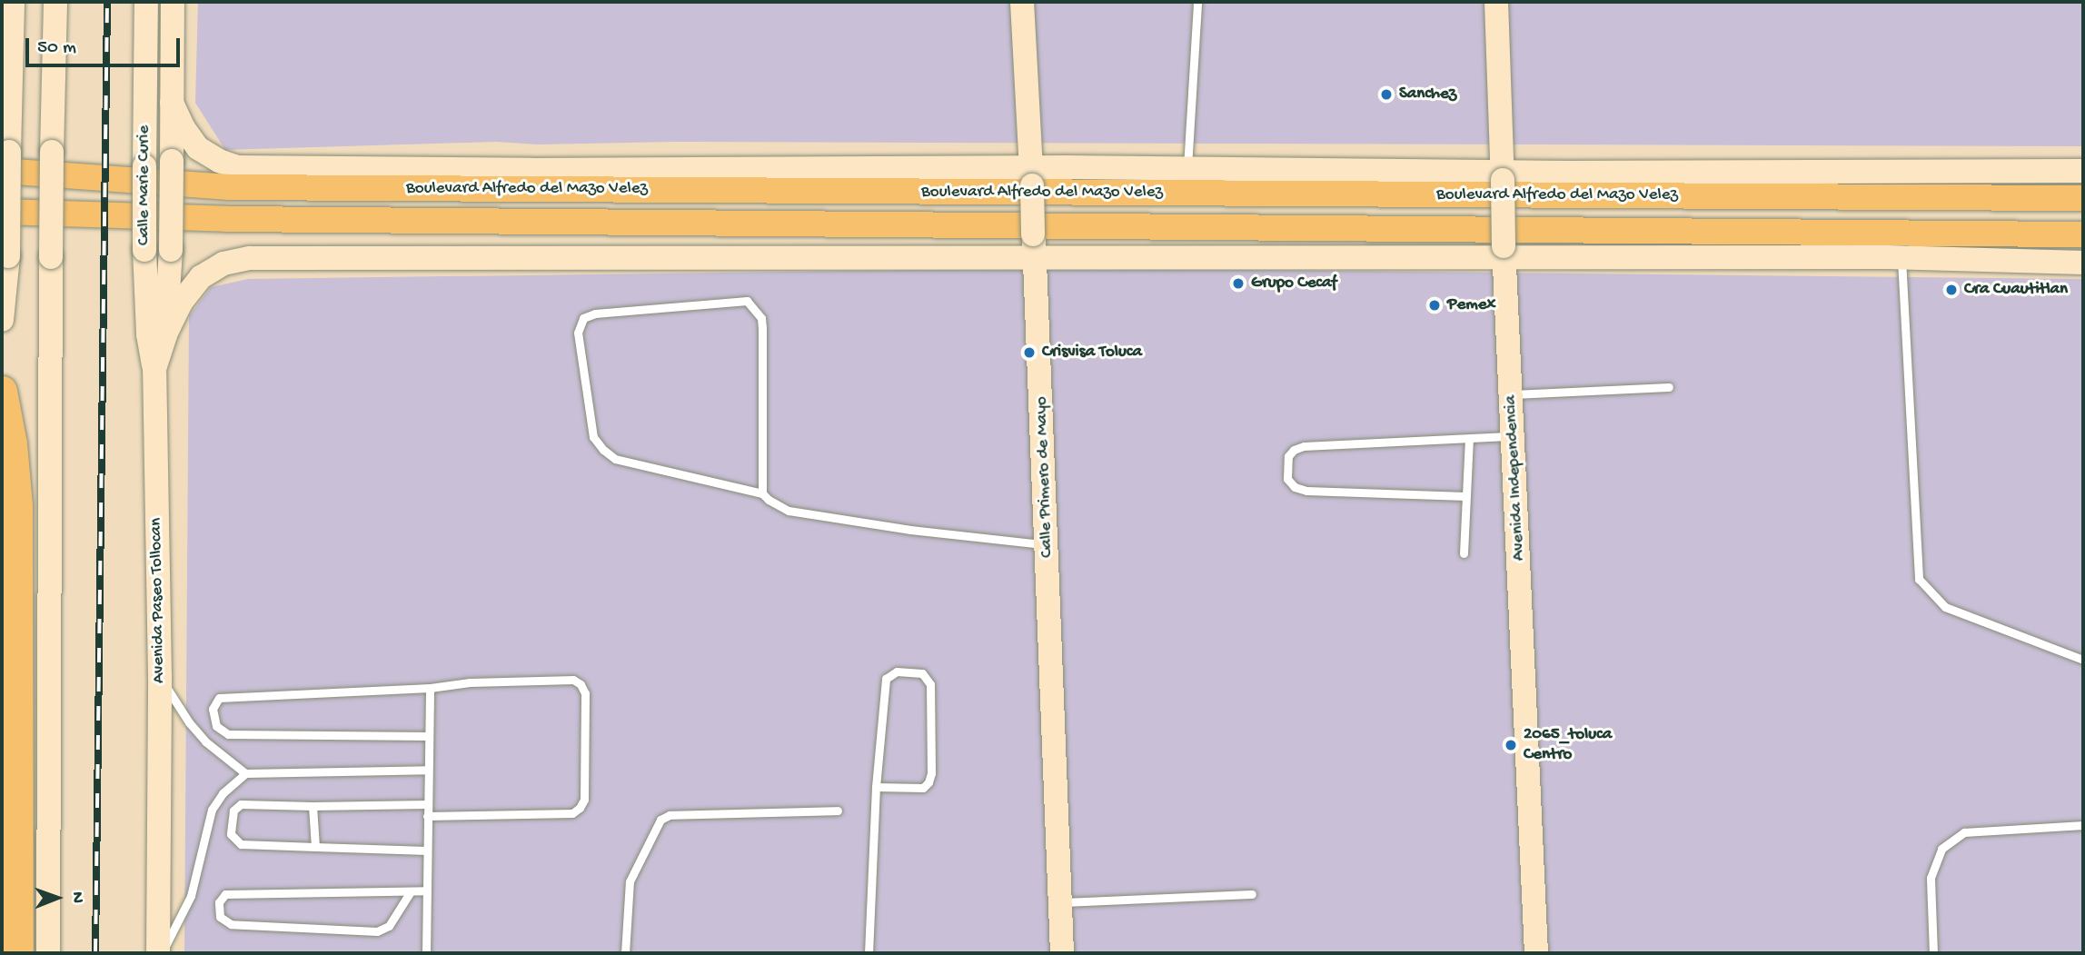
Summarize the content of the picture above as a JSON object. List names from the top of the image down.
{
  "streets": {
    "main road": ["Boulevard Alfredo del Mazo Velez"],
    "street": [
      "Calle Marie Curie",
      "Calle Primero de Mayo",
      "Avenida Independencia",
      "Avenida Paseo Tollocan"
    ]
  },
  "crossings": [
    ["Calle Marie Curie", "Avenida Paseo Tollocan"],
    ["Boulevard Alfredo del Mazo Velez", "Calle Primero de Mayo"],
    ["Boulevard Alfredo del Mazo Velez", "Avenida Independencia"],
    ["Boulevard Alfredo del Mazo Velez", "Avenida Paseo Tollocan"]
  ],
  "places": [
    "Sanchez",
    "Grupo Cecaf",
    "Cra Cuautitlan",
    "Pemex",
    "Crisvisa Toluca",
    "2065_toluca Centro"
  ],
  "scale_bar": "50 m",
  "north": "right"
}
